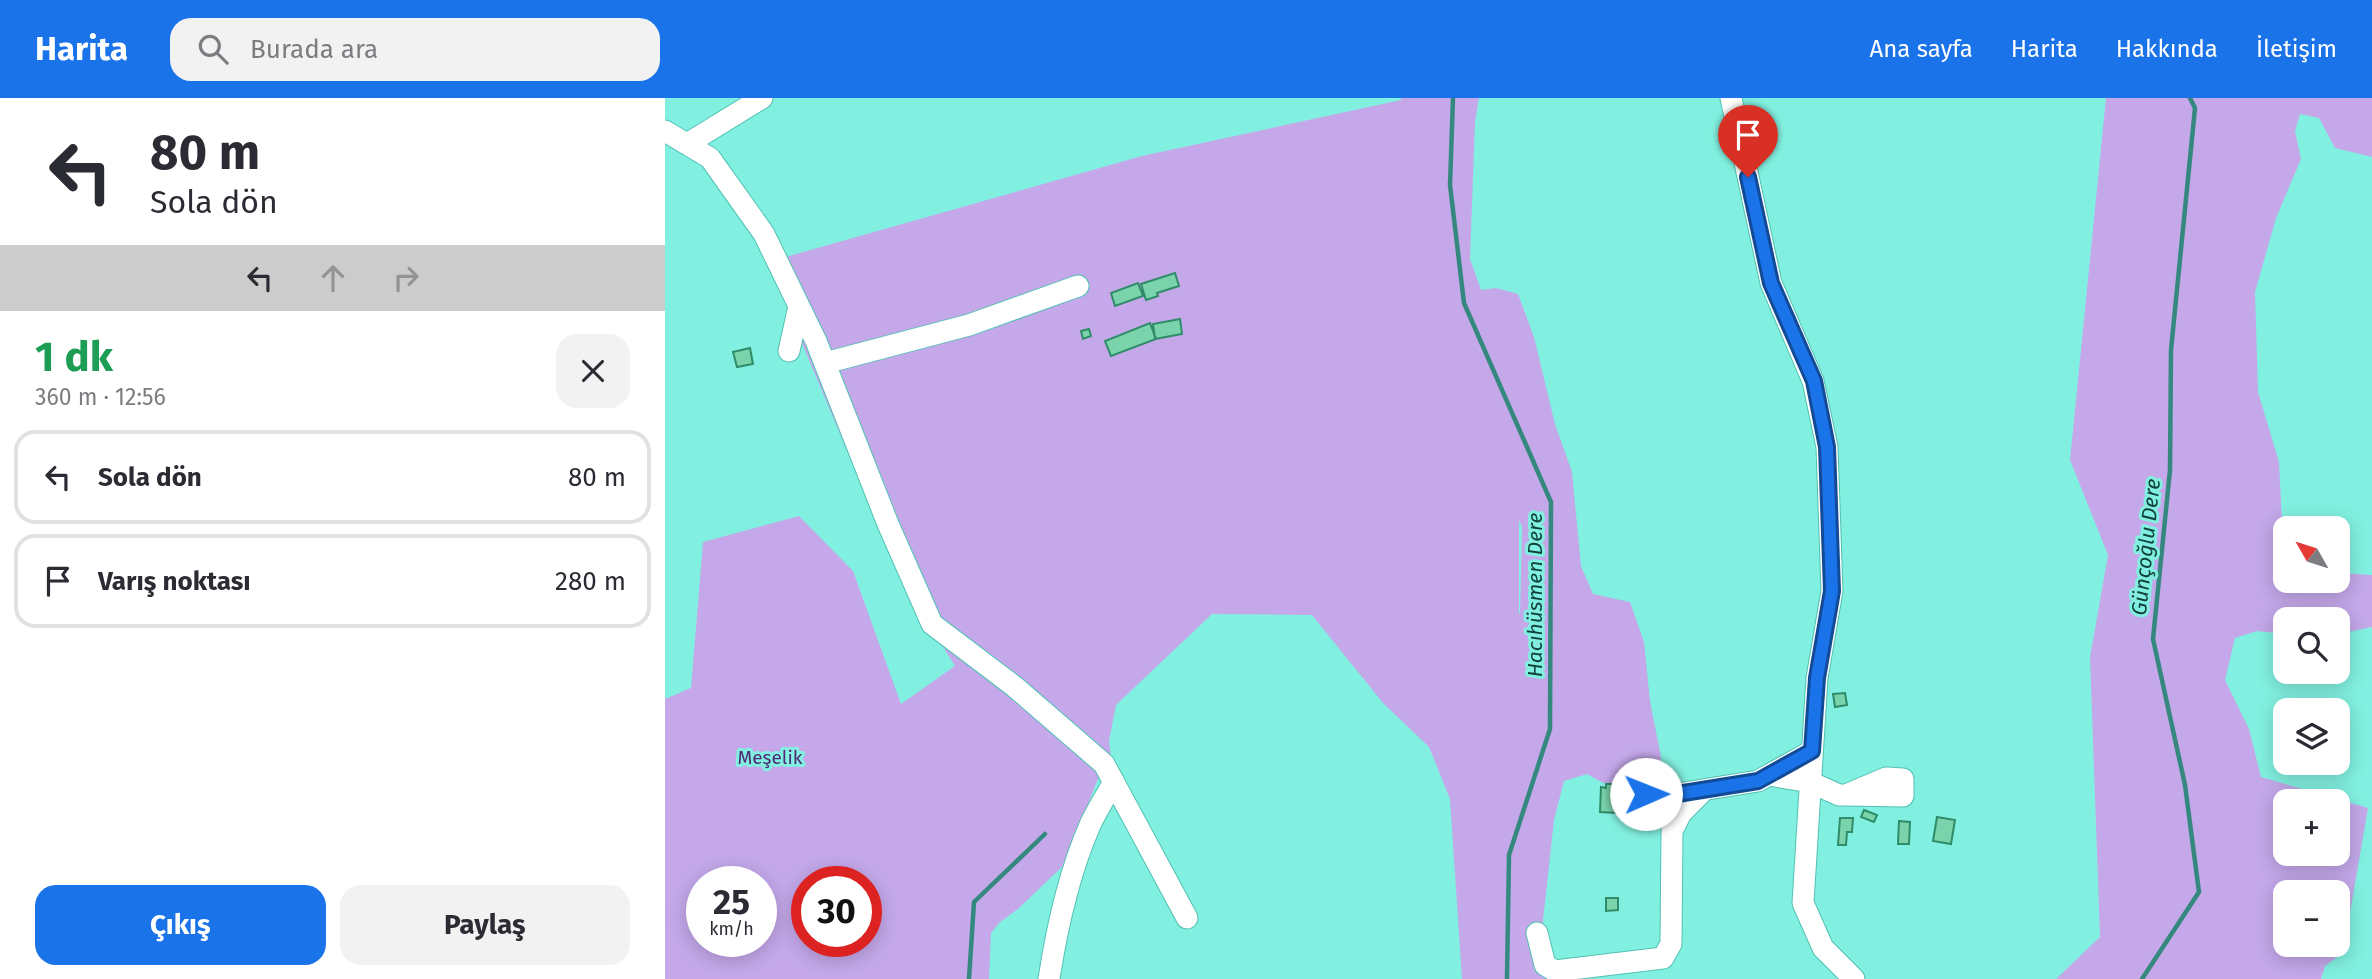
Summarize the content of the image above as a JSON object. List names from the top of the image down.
{
  "water": ["Günçoğlu Dere", "Hacıhüsmen Dere"],
  "parks": ["Meşelik"],
  "north": "top left",
  "page": {
    "header": "Harita",
    "search": "Burada ara",
    "nav": [
      "Ana sayfa",
      "Harita",
      "Hakkında",
      "İletişim"
    ],
    "turn": ["80 m", "Sola dön"],
    "heading": ["1 dk", "360 m · 12:56"],
    "list": [
      {
        "name": "Sola dön",
        "value": "80 m"
      },
      {
        "name": "Varış noktası",
        "value": "280 m"
      }
    ],
    "map_buttons": ["+", "−"],
    "speed": "25 km/h",
    "limit": "30",
    "buttons": ["Çıkış", "Paylaş"]
  }
}
